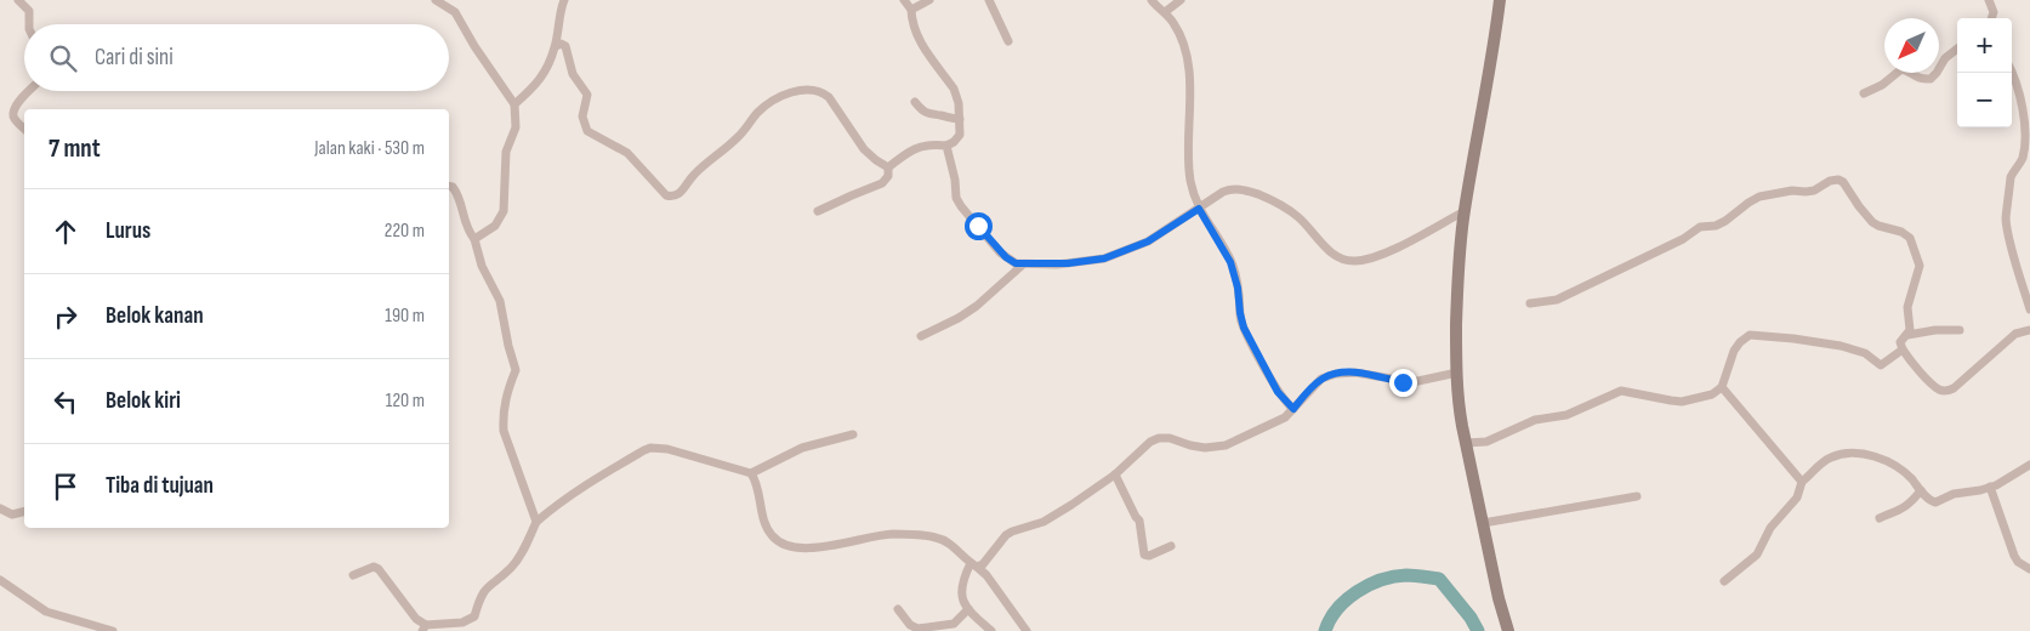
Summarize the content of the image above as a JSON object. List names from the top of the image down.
{
  "north": "bottom left",
  "page": {
    "map_buttons": ["+", "−"],
    "search": "Cari di sini",
    "heading": ["7 mnt", "Jalan kaki · 530 m"],
    "list": [
      ["Lurus", "220 m"],
      ["Belok kanan", "190 m"],
      ["Belok kiri", "120 m"],
      "Tiba di tujuan"
    ]
  }
}
